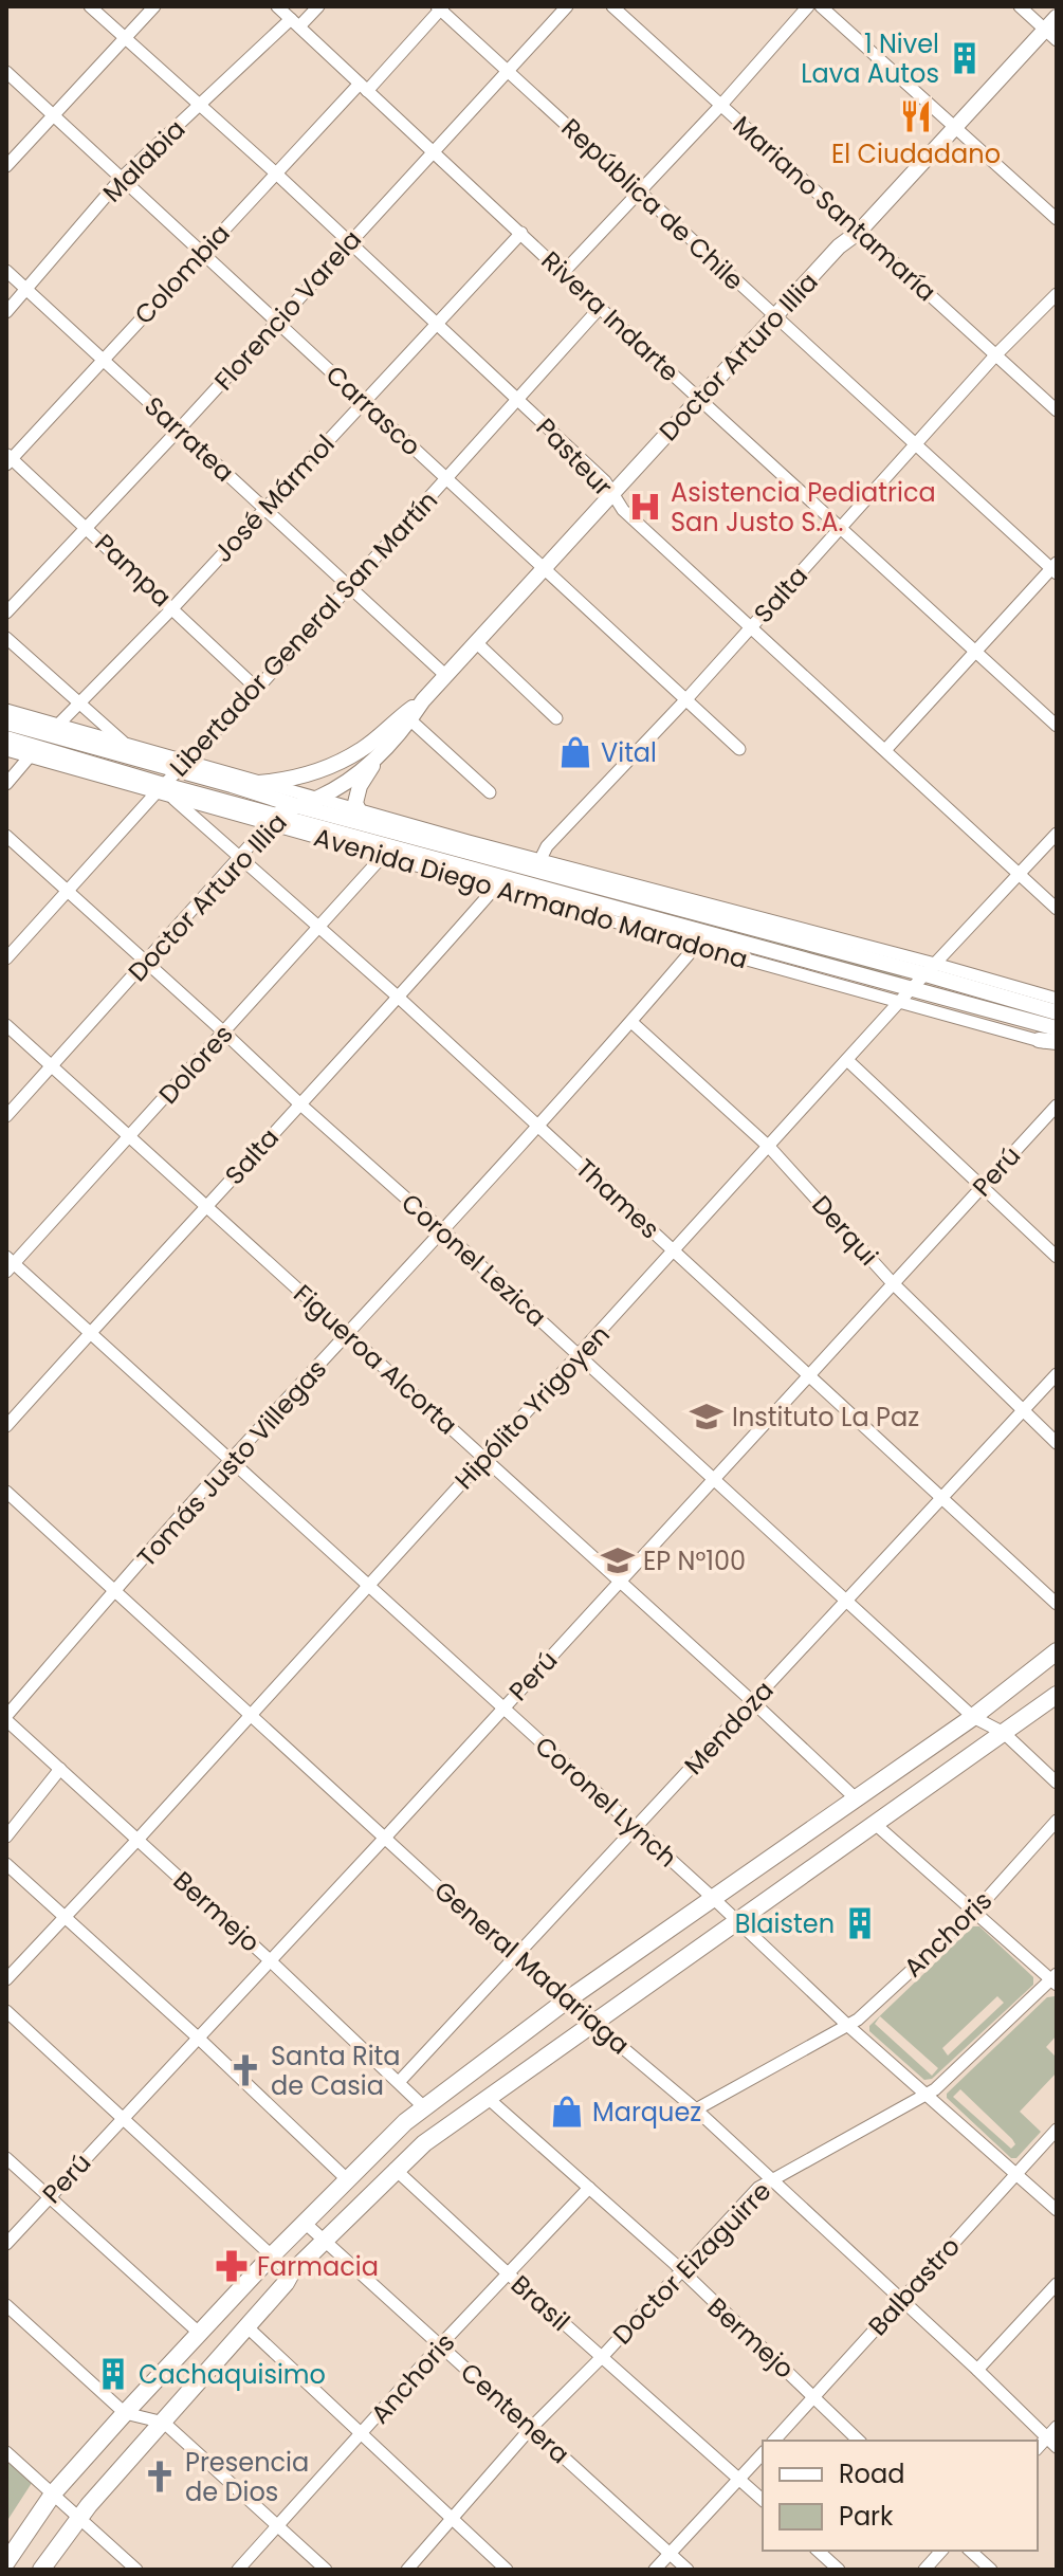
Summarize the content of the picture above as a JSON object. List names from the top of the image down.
{
  "streets": {
    "main road": ["Doctor Arturo Illia", "Avenida Diego Armando Maradona"],
    "street": [
      "Malabia",
      "República de Chile",
      "Mariano Santamaría",
      "Colombia",
      "Florencio Varela",
      "Rivera Indarte",
      "Carrasco",
      "Sarratea",
      "Pasteur",
      "José Mármol",
      "Pampa",
      "Salta",
      "Libertador General San Martín",
      "Dolores",
      "Perú",
      "Thames",
      "Derqui",
      "Coronel Lezica",
      "Figueroa Alcorta",
      "Hipólito Yrigoyen",
      "Tomás Justo Villegas",
      "Mendoza",
      "Coronel Lynch",
      "Bermejo",
      "Anchoris",
      "General Madariaga",
      "Doctor Eizaguirre",
      "Balbastro",
      "Brasil",
      "Centenera"
    ]
  },
  "crossings": [
    ["Malabia", "Rivera Indarte"],
    ["Malabia", "Carrasco"],
    ["Malabia", "Sarratea"],
    ["Malabia", "Pasteur"],
    ["República de Chile", "Colombia"],
    ["República de Chile", "Florencio Varela"],
    ["República de Chile", "Doctor Arturo Illia"],
    ["República de Chile", "Salta"],
    ["Mariano Santamaría", "Doctor Arturo Illia"],
    ["Mariano Santamaría", "Salta"],
    ["Colombia", "Rivera Indarte"],
    ["Colombia", "Carrasco"],
    ["Colombia", "Sarratea"],
    ["Colombia", "Pasteur"],
    ["Colombia", "Pampa"],
    ["Florencio Varela", "Rivera Indarte"],
    ["Florencio Varela", "Carrasco"],
    ["Florencio Varela", "Sarratea"],
    ["Florencio Varela", "Pasteur"],
    ["Florencio Varela", "Pampa"],
    ["Rivera Indarte", "Doctor Arturo Illia"],
    ["Rivera Indarte", "José Mármol"],
    ["Rivera Indarte", "Salta"],
    ["Rivera Indarte", "Libertador General San Martín"],
    ["Doctor Arturo Illia", "Carrasco"],
    ["Doctor Arturo Illia", "Sarratea"],
    ["Doctor Arturo Illia", "Pasteur"],
    ["Doctor Arturo Illia", "Avenida Diego Armando Maradona"],
    ["Doctor Arturo Illia", "Thames"],
    ["Doctor Arturo Illia", "Coronel Lezica"],
    ["Doctor Arturo Illia", "Figueroa Alcorta"],
    ["Carrasco", "José Mármol"],
    ["Carrasco", "Salta"],
    ["Carrasco", "Libertador General San Martín"],
    ["Sarratea", "José Mármol"],
    ["Sarratea", "Libertador General San Martín"],
    ["Pasteur", "José Mármol"],
    ["Pasteur", "Salta"],
    ["Pasteur", "Libertador General San Martín"],
    ["Pasteur", "Hipólito Yrigoyen"],
    ["José Mármol", "Pampa"],
    ["José Mármol", "Avenida Diego Armando Maradona"],
    ["Pampa", "Libertador General San Martín"],
    ["Salta", "Avenida Diego Armando Maradona"],
    ["Salta", "Thames"],
    ["Salta", "Coronel Lezica"],
    ["Salta", "Figueroa Alcorta"],
    ["Salta", "Coronel Lynch"],
    ["Libertador General San Martín", "Avenida Diego Armando Maradona"],
    ["Libertador General San Martín", "Coronel Lezica"],
    ["Avenida Diego Armando Maradona", "Dolores"],
    ["Avenida Diego Armando Maradona", "Thames"],
    ["Avenida Diego Armando Maradona", "Hipólito Yrigoyen"],
    ["Avenida Diego Armando Maradona", "Tomás Justo Villegas"],
    ["Dolores", "Thames"],
    ["Dolores", "Coronel Lezica"],
    ["Dolores", "Figueroa Alcorta"],
    ["Dolores", "Coronel Lynch"],
    ["Perú", "Thames"],
    ["Perú", "Derqui"],
    ["Perú", "Coronel Lezica"],
    ["Perú", "Figueroa Alcorta"],
    ["Perú", "Coronel Lynch"],
    ["Perú", "Bermejo"],
    ["Perú", "General Madariaga"],
    ["Thames", "Hipólito Yrigoyen"],
    ["Thames", "Tomás Justo Villegas"],
    ["Thames", "Mendoza"],
    ["Derqui", "Hipólito Yrigoyen"],
    ["Derqui", "Tomás Justo Villegas"],
    ["Derqui", "Mendoza"],
    ["Coronel Lezica", "Hipólito Yrigoyen"],
    ["Coronel Lezica", "Tomás Justo Villegas"],
    ["Coronel Lezica", "Mendoza"],
    ["Figueroa Alcorta", "Hipólito Yrigoyen"],
    ["Figueroa Alcorta", "Tomás Justo Villegas"],
    ["Figueroa Alcorta", "Mendoza"],
    ["Hipólito Yrigoyen", "Coronel Lynch"],
    ["Hipólito Yrigoyen", "Bermejo"],
    ["Hipólito Yrigoyen", "General Madariaga"],
    ["Tomás Justo Villegas", "Coronel Lynch"],
    ["Tomás Justo Villegas", "Bermejo"],
    ["Tomás Justo Villegas", "General Madariaga"],
    ["Mendoza", "Coronel Lynch"],
    ["Mendoza", "Bermejo"],
    ["Mendoza", "General Madariaga"],
    ["Coronel Lynch", "Anchoris"],
    ["Coronel Lynch", "Doctor Eizaguirre"],
    ["Coronel Lynch", "Balbastro"],
    ["Bermejo", "Anchoris"],
    ["Bermejo", "Doctor Eizaguirre"],
    ["Bermejo", "Balbastro"],
    ["Anchoris", "General Madariaga"],
    ["Anchoris", "Brasil"],
    ["Anchoris", "Centenera"],
    ["General Madariaga", "Doctor Eizaguirre"],
    ["General Madariaga", "Balbastro"],
    ["Doctor Eizaguirre", "Brasil"],
    ["Doctor Eizaguirre", "Centenera"]
  ],
  "places": {
    "building": ["1 Nivel Lava Autos", "Blaisten", "Cachaquisimo"],
    "restaurant": ["El Ciudadano"],
    "hospital": ["Asistencia Pediatrica San Justo S.A."],
    "shop": ["Vital", "Marquez"],
    "school or university": ["Instituto La Paz", "EP N°100"],
    "church": ["Santa Rita de Casia", "Presencia de Dios"],
    "pharmacy": ["Farmacia"]
  },
  "legend": ["Road", "Park"]
}
